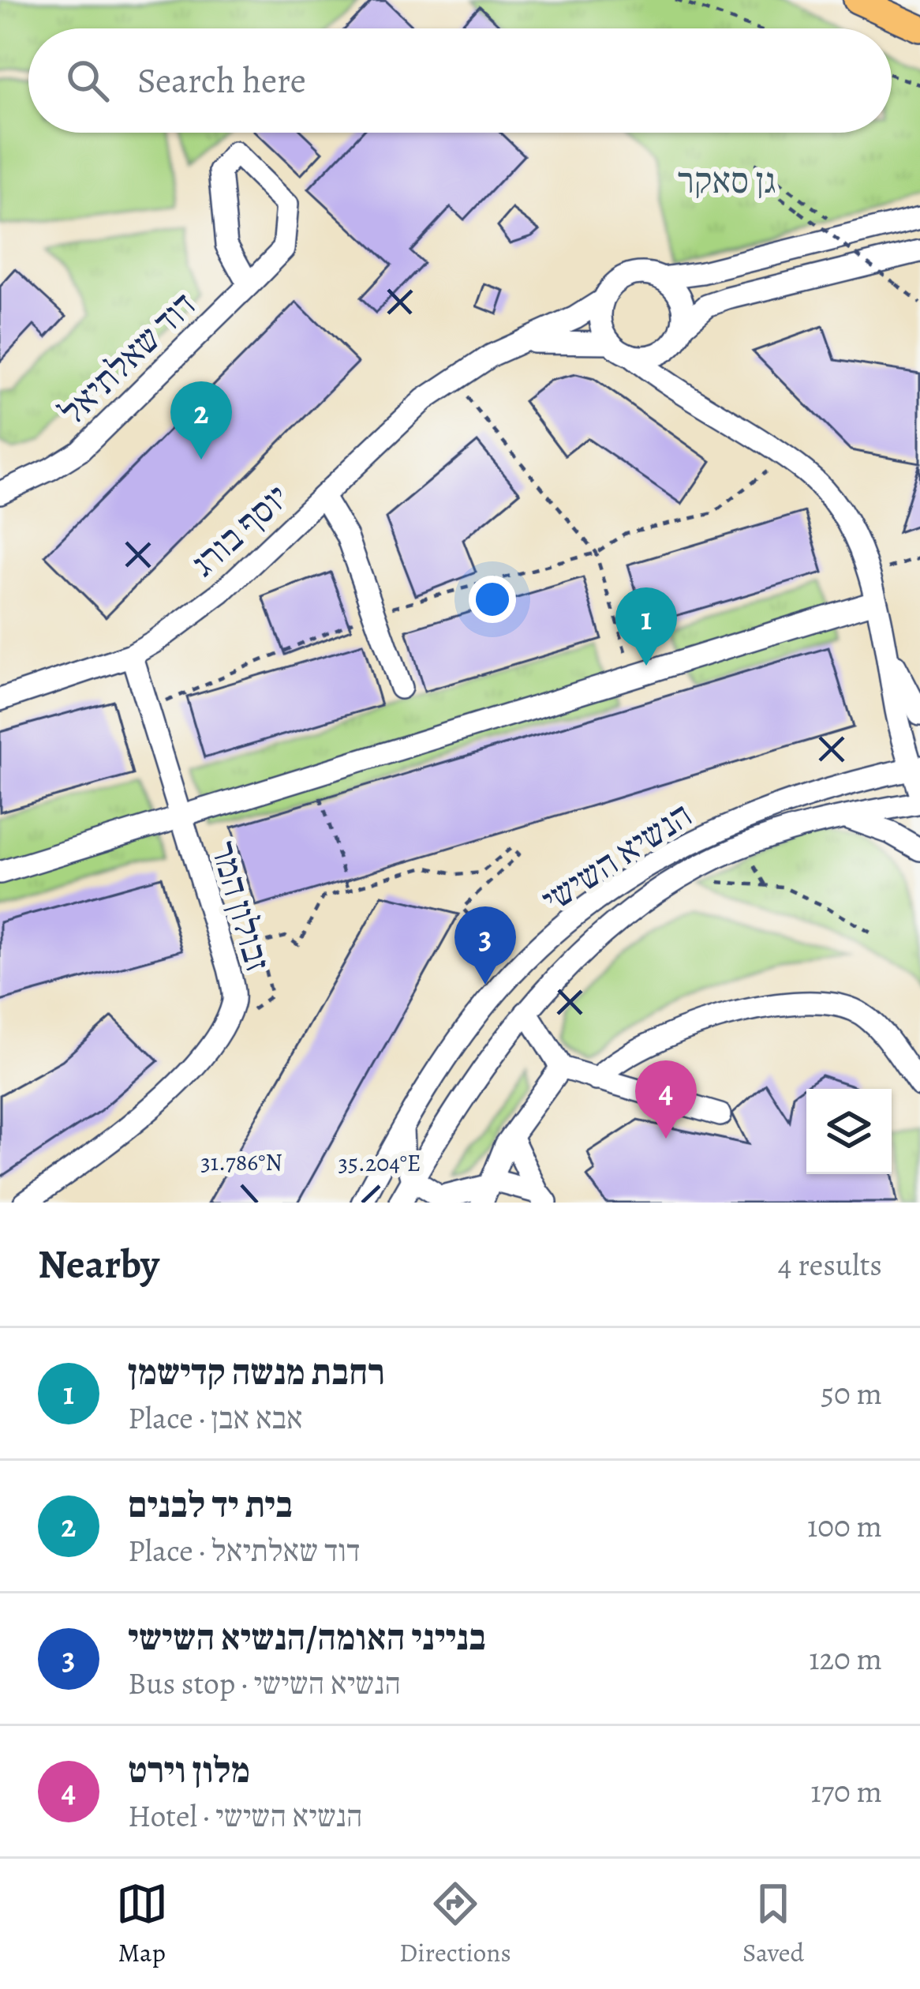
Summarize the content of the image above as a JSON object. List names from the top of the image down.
{
  "streets": {
    "street": [
      "דוד שאלתיאל",
      "יוסף בורג",
      "הנשיא השישי",
      "זבולון המר"
    ]
  },
  "crossings": [
    ["יוסף בורג", "זבולון המר"]
  ],
  "parks": ["גן סאקר"],
  "page": {
    "search": "Search here",
    "pins": [
      "2",
      "1",
      "3",
      "4"
    ],
    "heading": ["Nearby", "4 results"],
    "list": [
      {
        "mark": "1",
        "name": "רחבת מנשה קדישמן",
        "note": "Place · אבא אבן",
        "value": "50 m"
      },
      {
        "mark": "2",
        "name": "בית יד לבנים",
        "note": "Place · דוד שאלתיאל",
        "value": "100 m"
      },
      {
        "mark": "3",
        "name": "בנייני האומה/הנשיא השישי",
        "note": "Bus stop · הנשיא השישי",
        "value": "120 m"
      },
      {
        "mark": "4",
        "name": "מלון וירט",
        "note": "Hotel · הנשיא השישי",
        "value": "170 m"
      }
    ],
    "nav": ["Map", "Directions", "Saved"]
  },
  "coordinates": ["31.786°N", "35.204°E"]
}
